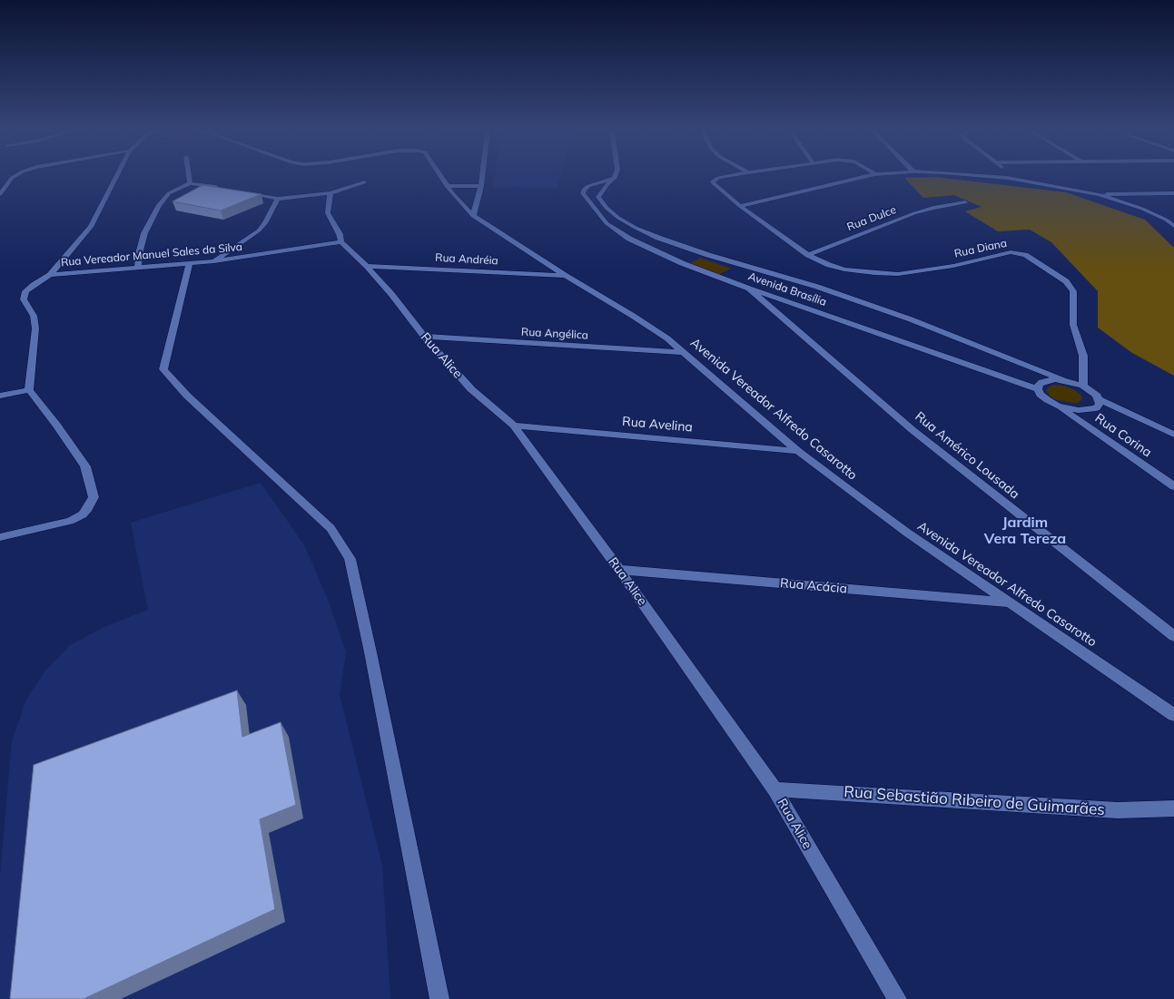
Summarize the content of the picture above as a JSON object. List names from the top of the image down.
{
  "streets": {
    "street": [
      "Rua Dulce",
      "Rua Diana",
      "Rua Vereador Manuel Sales da Silva",
      "Rua Andréia",
      "Avenida Brasília",
      "Rua Angélica",
      "Rua Alice",
      "Avenida Vereador Alfredo Casarotto",
      "Rua Avelina",
      "Rua Corina",
      "Rua Américo Lousada",
      "Rua Acácia",
      "Rua Sebastião Ribeiro de Guimarães"
    ]
  },
  "crossings": [
    ["Rua Dulce", "Rua Diana"],
    ["Rua Vereador Manuel Sales da Silva", "Rua Alice"],
    ["Rua Andréia", "Rua Alice"],
    ["Rua Andréia", "Avenida Vereador Alfredo Casarotto"],
    ["Avenida Brasília", "Rua Américo Lousada"],
    ["Rua Angélica", "Rua Alice"],
    ["Rua Angélica", "Avenida Vereador Alfredo Casarotto"],
    ["Rua Alice", "Rua Avelina"],
    ["Rua Alice", "Rua Acácia"],
    ["Rua Alice", "Rua Sebastião Ribeiro de Guimarães"],
    ["Avenida Vereador Alfredo Casarotto", "Rua Avelina"],
    ["Avenida Vereador Alfredo Casarotto", "Rua Acácia"]
  ],
  "districts": ["Jardim Vera Tereza"]
}
